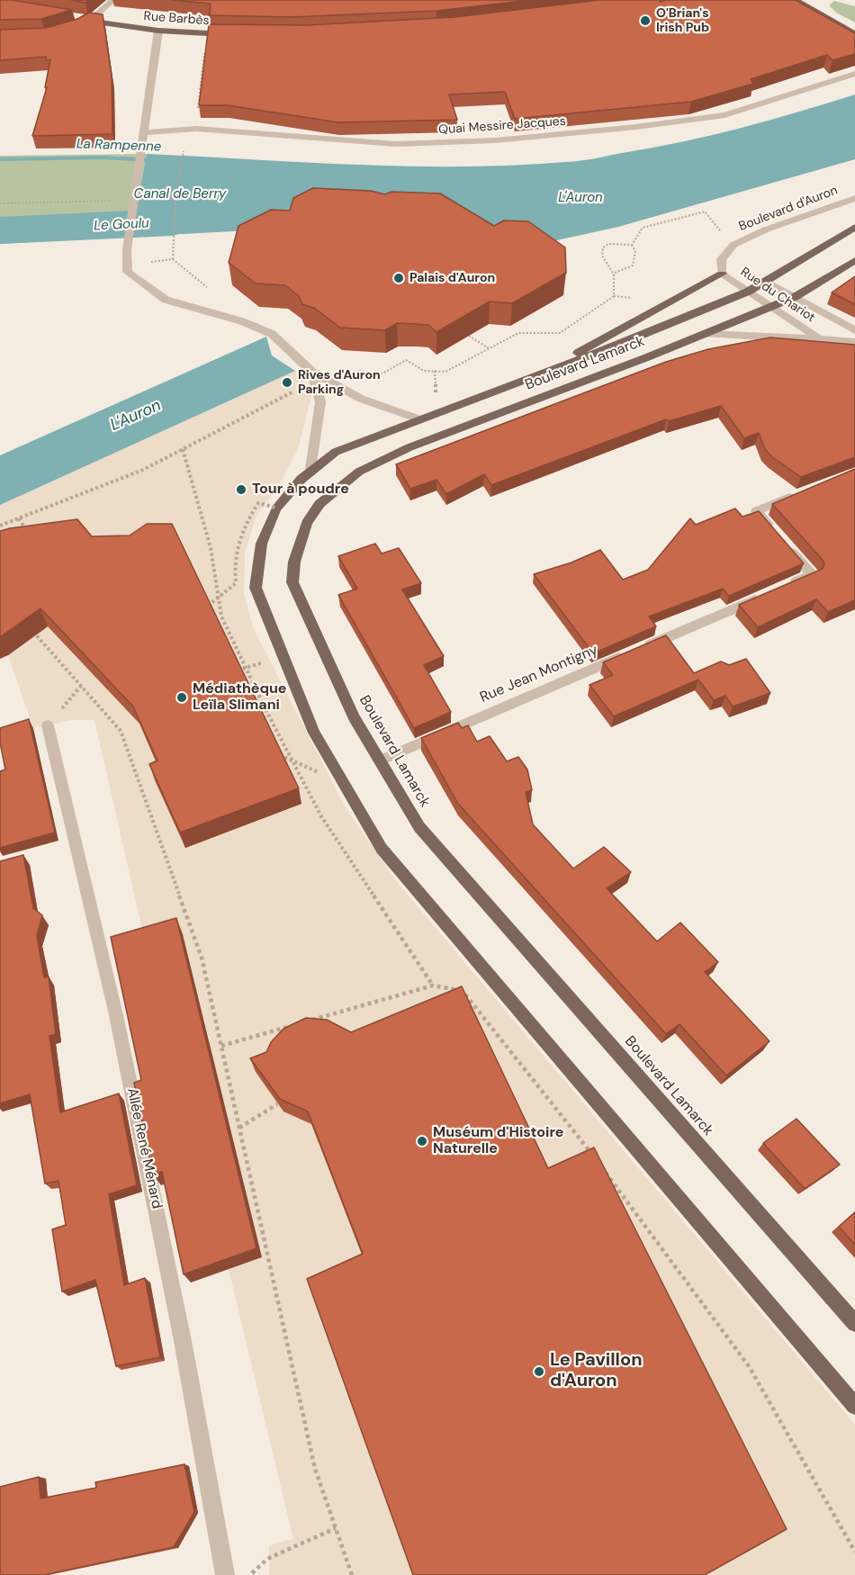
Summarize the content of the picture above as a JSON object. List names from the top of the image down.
{
  "streets": {
    "main road": ["Rue Barbès", "Boulevard Lamarck"],
    "street": [
      "Quai Messire Jacques",
      "Boulevard d'Auron",
      "Rue du Chariot",
      "Rue Jean Montigny",
      "Allée René Ménard"
    ]
  },
  "crossings": [
    ["Boulevard d'Auron", "Rue du Chariot"],
    ["Boulevard d'Auron", "Boulevard Lamarck"],
    ["Rue du Chariot", "Boulevard Lamarck"],
    ["Boulevard Lamarck", "Rue Jean Montigny"]
  ],
  "water": [
    "La Rampenne",
    "Canal de Berry",
    "L'Auron",
    "Le Goulu"
  ],
  "places": [
    "O'Brian's Irish Pub",
    "Palais d'Auron",
    "Rives d'Auron Parking",
    "Tour à poudre",
    "Médiathèque Leïla Slimani",
    "Muséum d'Histoire Naturelle",
    "Le Pavillon d'Auron"
  ]
}
